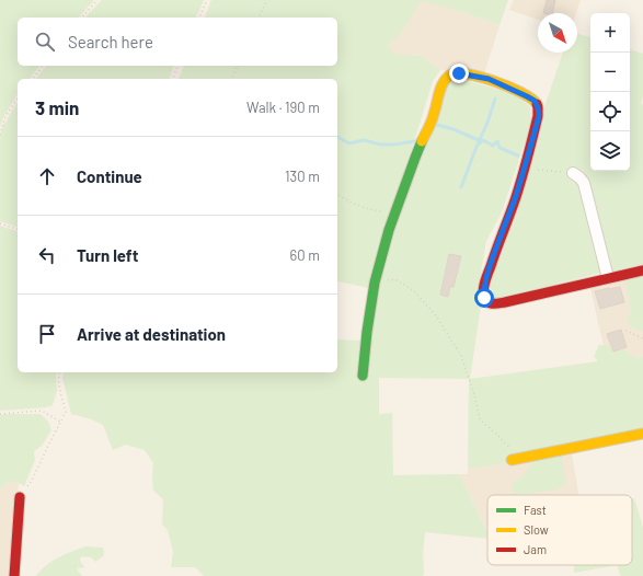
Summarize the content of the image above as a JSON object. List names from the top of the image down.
{
  "legend": ["Fast", "Slow", "Jam"],
  "north": "bottom right",
  "page": {
    "map_buttons": ["+", "−"],
    "search": "Search here",
    "heading": ["3 min", "Walk · 190 m"],
    "list": [
      ["Continue", "130 m"],
      ["Turn left", "60 m"],
      "Arrive at destination"
    ]
  }
}
